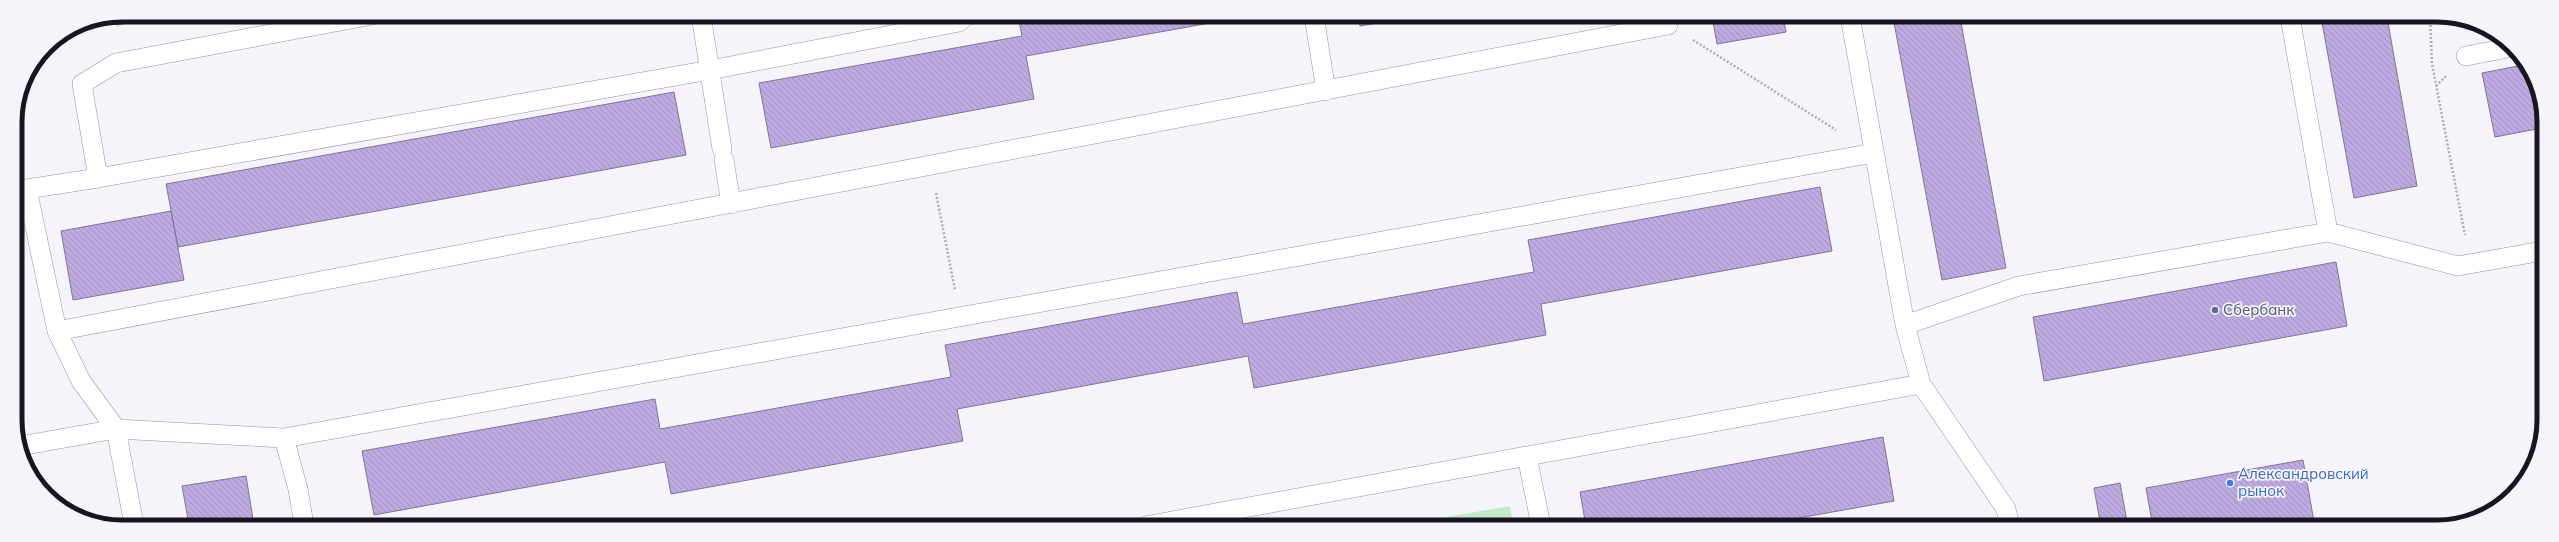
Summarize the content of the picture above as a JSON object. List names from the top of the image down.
{
  "places": ["Сбербанк", "Александровский рынок"]
}
